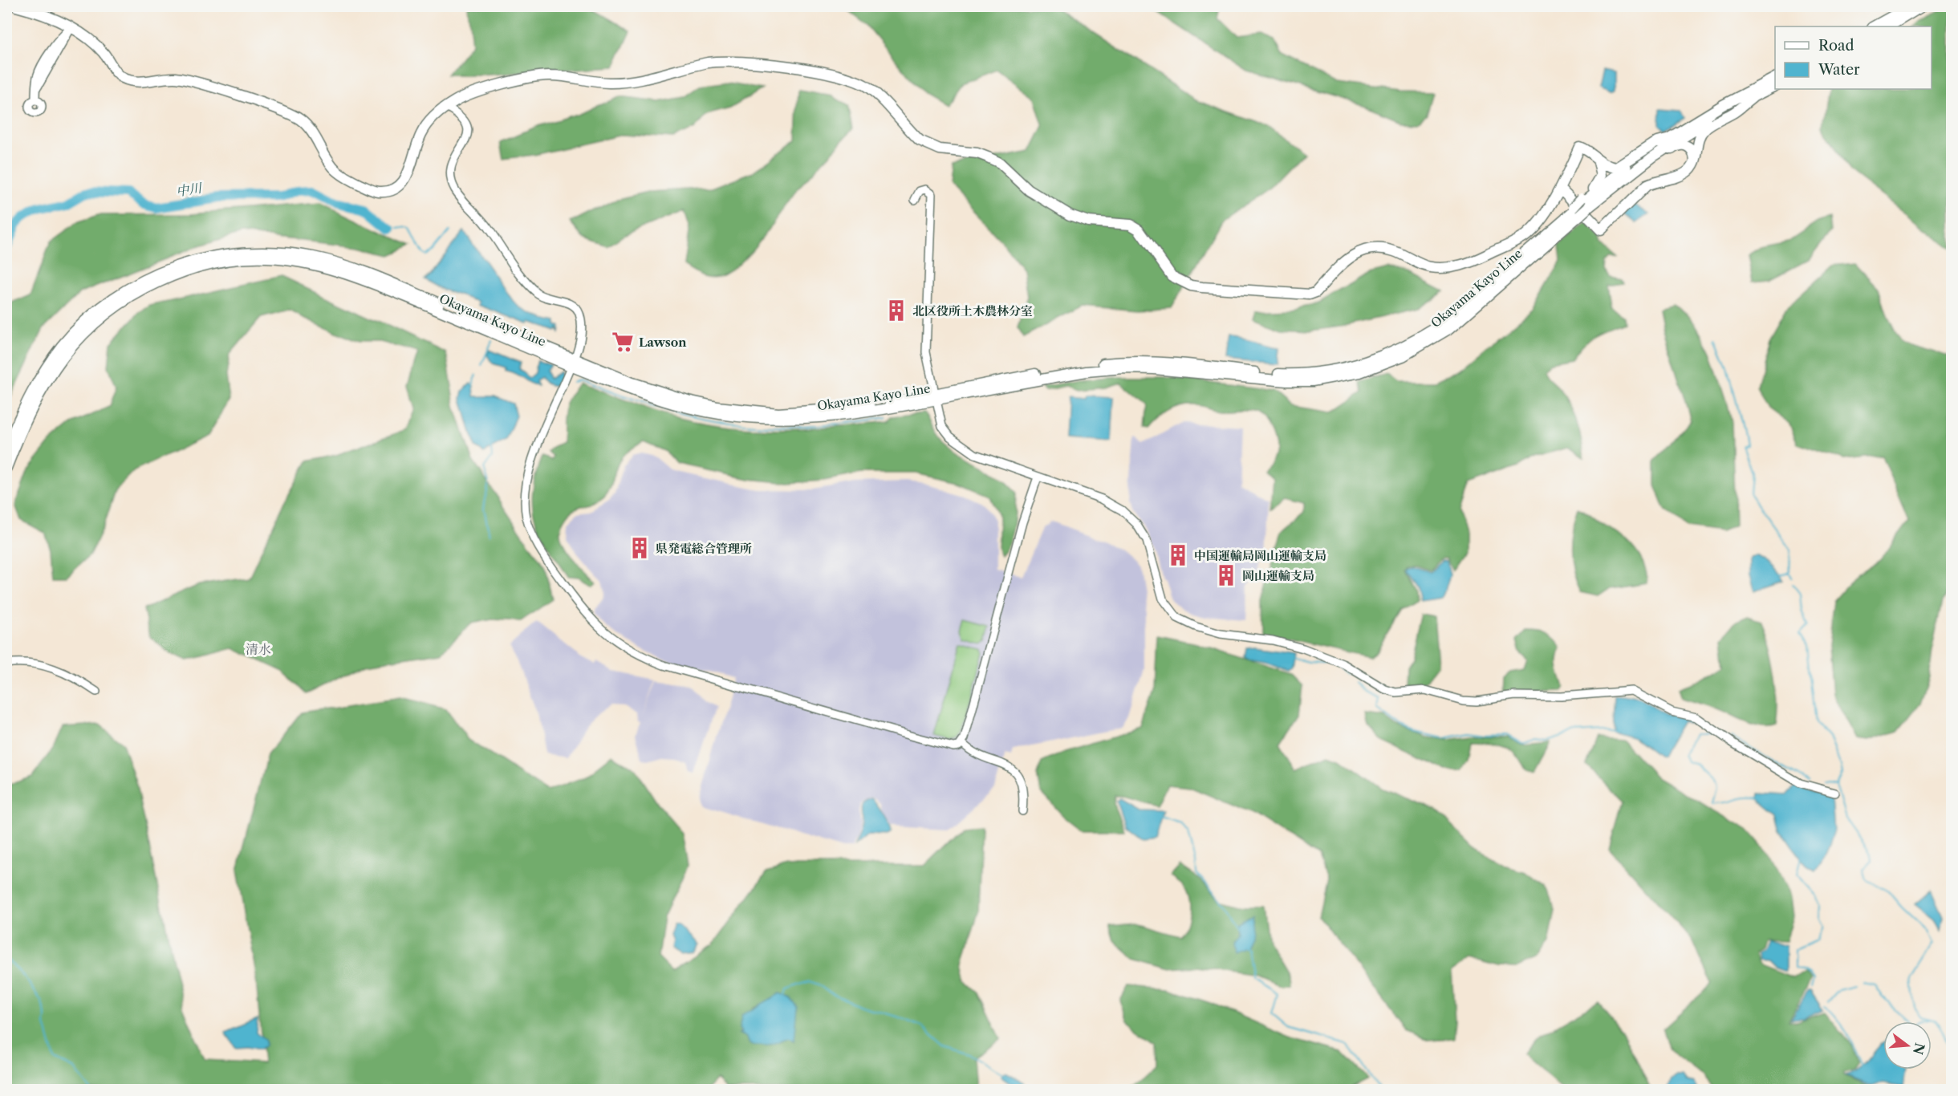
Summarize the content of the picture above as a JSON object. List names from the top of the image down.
{
  "streets": {
    "main road": ["Okayama Kayo Line"]
  },
  "districts": ["清水"],
  "water": ["中川"],
  "places": {
    "building": [
      "北区役所土木農林分室",
      "県発電総合管理所",
      "中国運輸局岡山運輸支局",
      "岡山運輸支局"
    ],
    "supermarket": ["Lawson"]
  },
  "legend": ["Road", "Water"],
  "north": "right"
}
